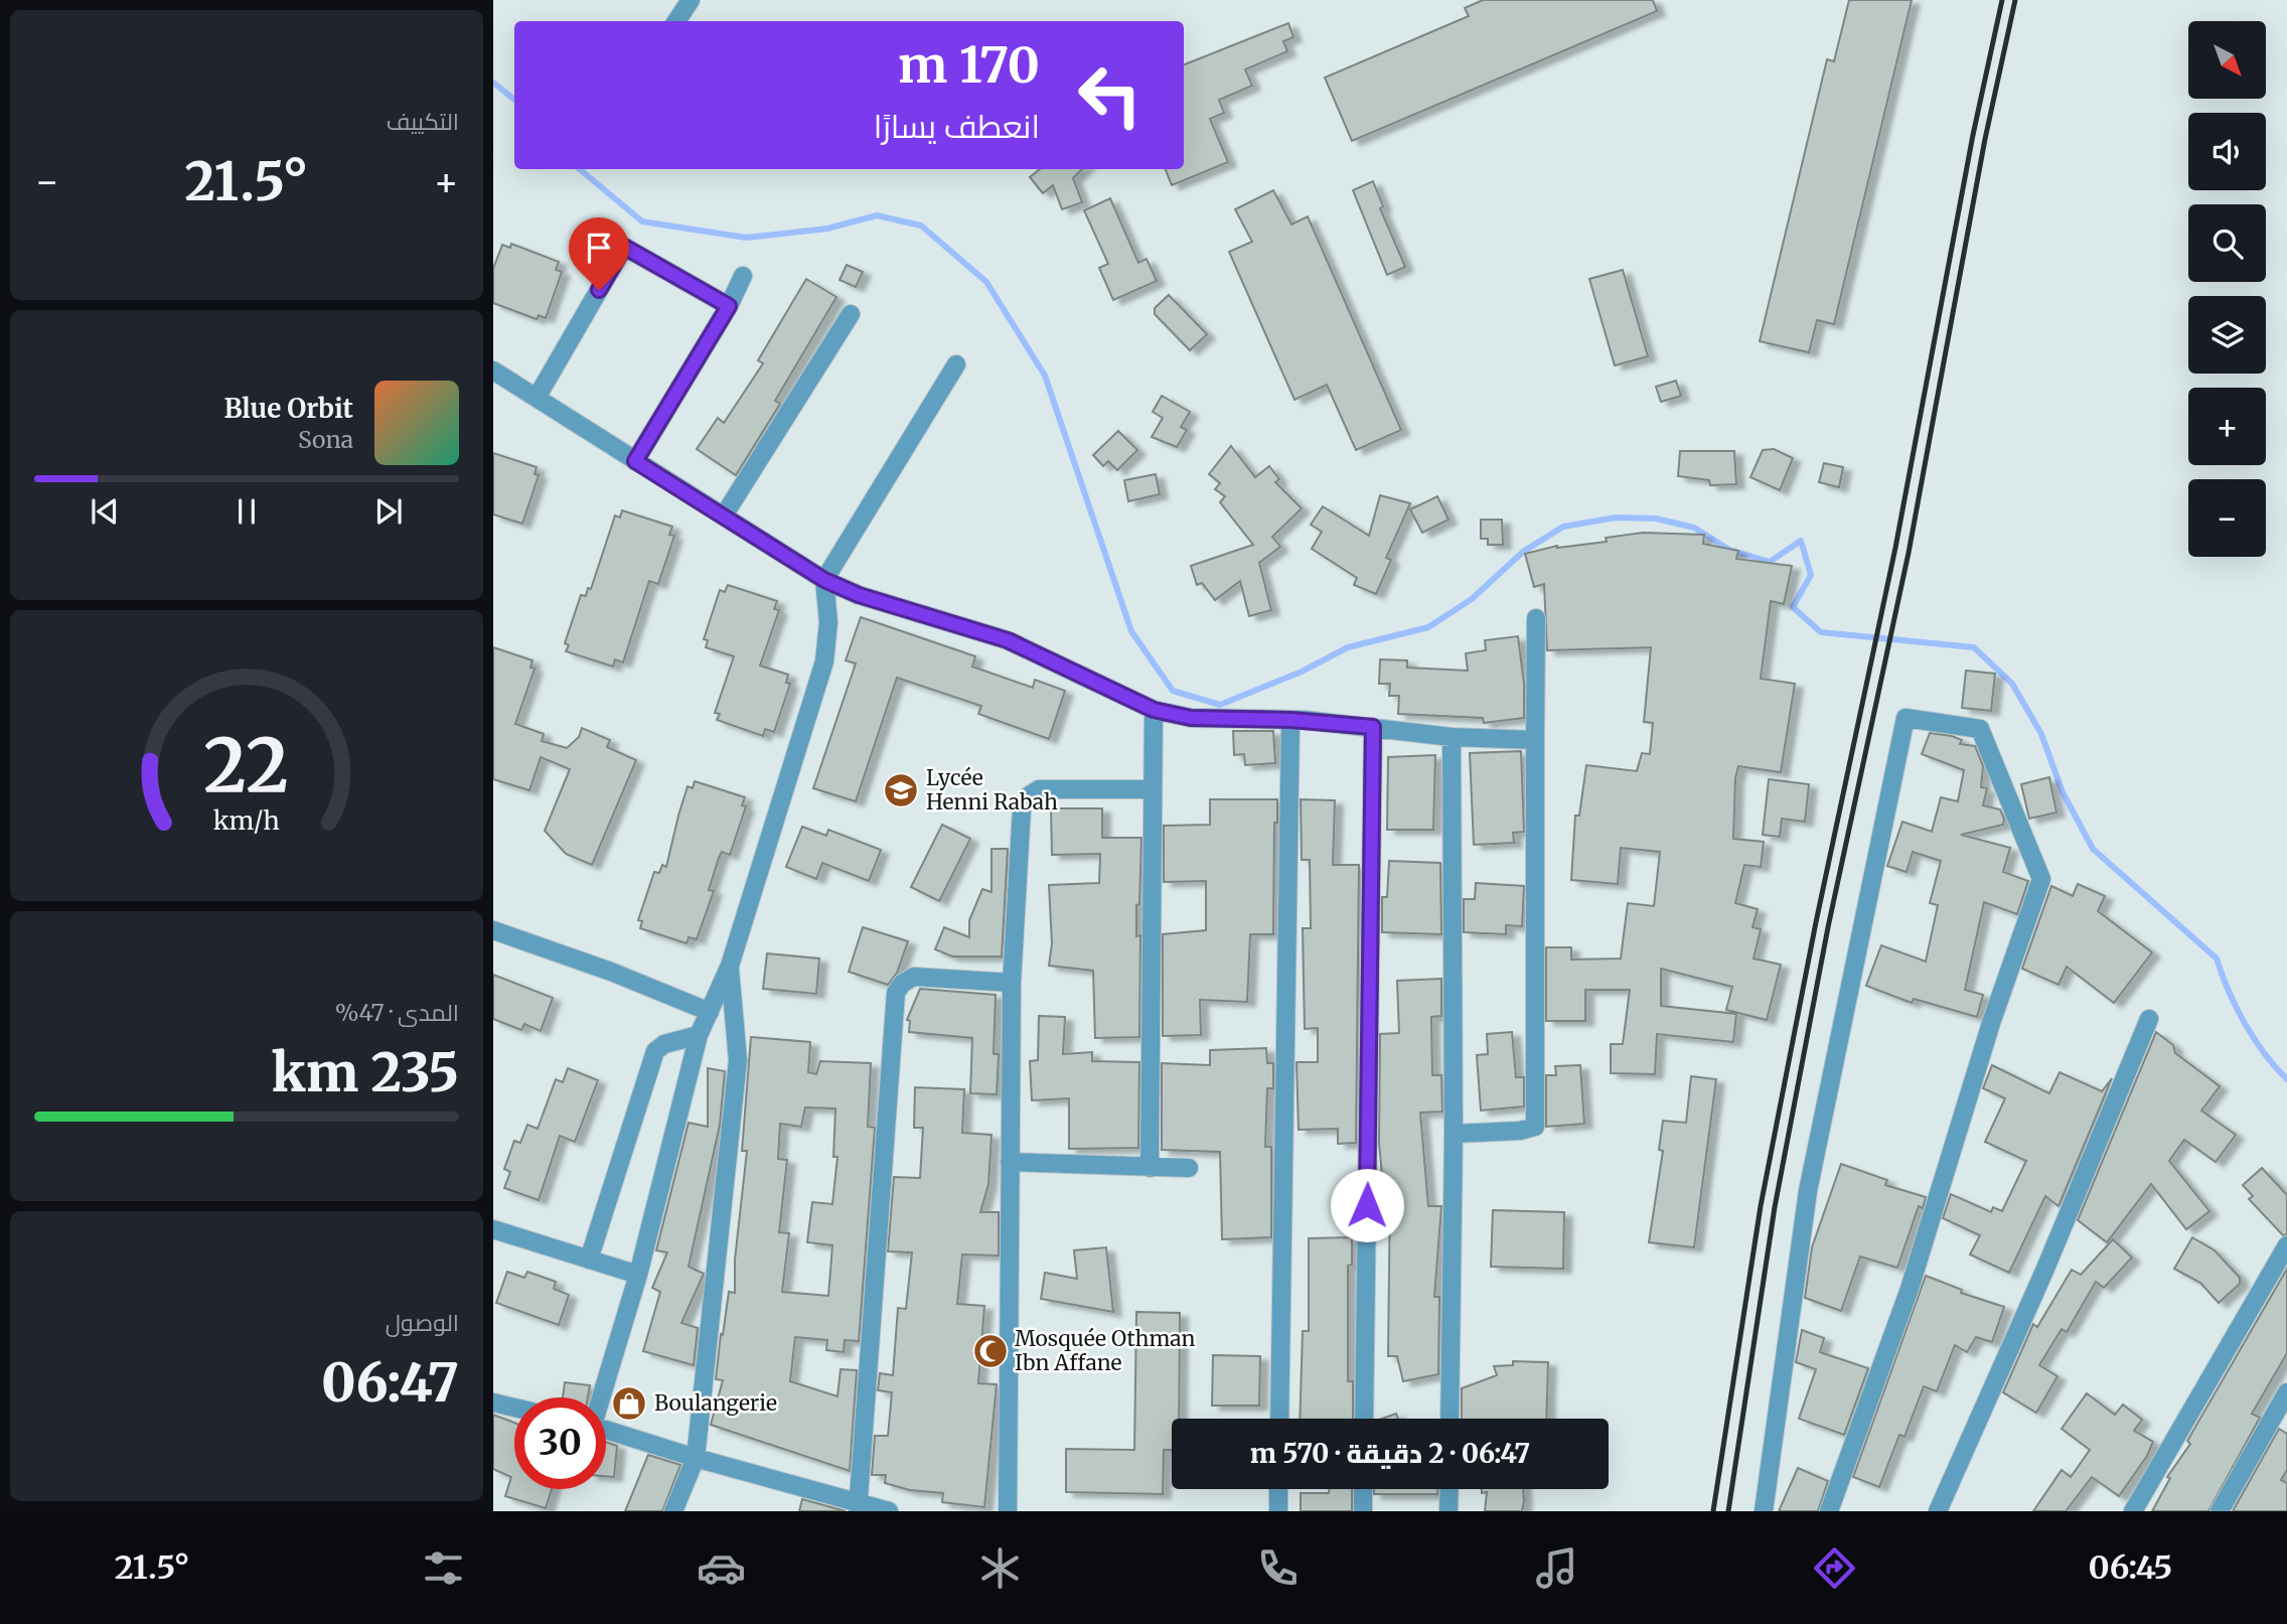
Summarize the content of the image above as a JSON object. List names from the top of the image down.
{
  "places": {
    "school or university": ["Lycée Henni Rabah"],
    "mosque": ["Mosquée Othman Ibn Affane"],
    "shop": ["Boulangerie"]
  },
  "north": "bottom right",
  "page": {
    "tile": [
      "التكييف",
      ["المدى · 47%", "235 km"],
      ["الوصول", "06:47"]
    ],
    "map_buttons": ["+", "−"],
    "turn": ["170 m", "انعطف يسارًا"],
    "heat": ["−", "21.5°", "+"],
    "song": ["Blue Orbit", "Sona"],
    "limit": "30",
    "trip": "06:47 · 2 دقيقة · 570 m",
    "tabs": ["06:45", "21.5°"],
    "gauge": ["22", "km/h"]
  }
}
